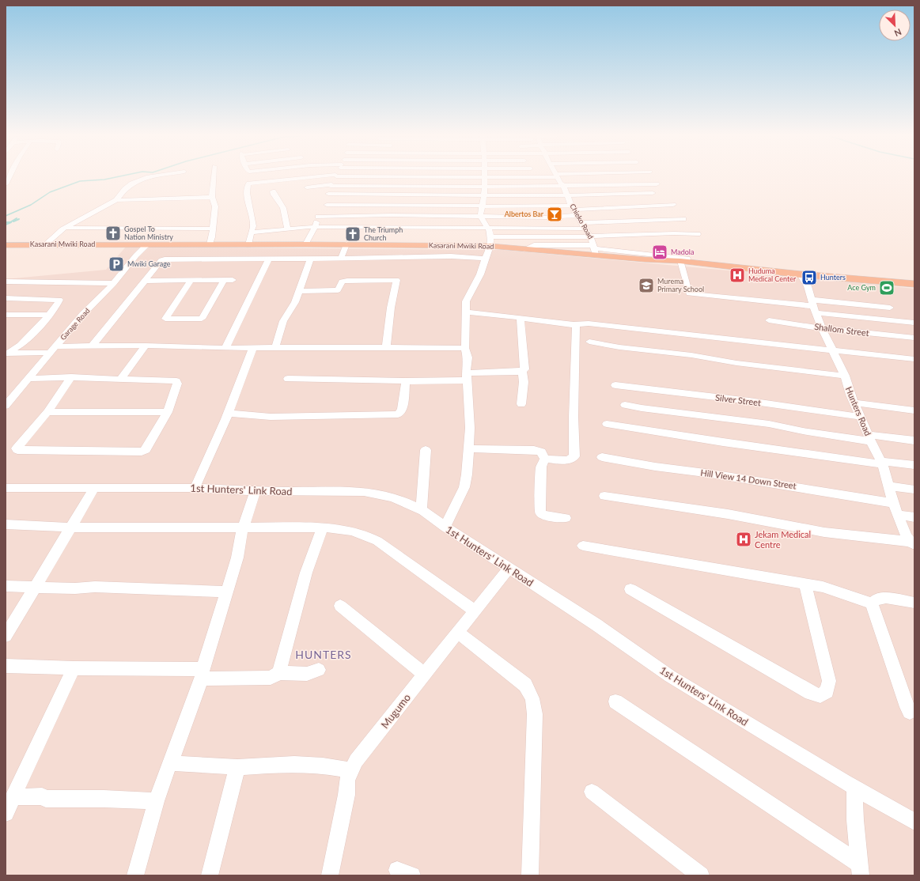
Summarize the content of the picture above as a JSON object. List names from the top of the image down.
{
  "streets": {
    "main road": ["Kasarani Mwiki Road"],
    "street": [
      "Chieko Road",
      "Garage Road",
      "Shallom Street",
      "Silver Street",
      "Hunters Road",
      "Hill View 14 Down Street",
      "1st Hunters' Link Road",
      "Mugumo"
    ]
  },
  "crossings": [
    ["Chieko Road", "Kasarani Mwiki Road"],
    ["Kasarani Mwiki Road", "Garage Road"],
    ["Kasarani Mwiki Road", "Hunters Road"],
    ["Shallom Street", "Hunters Road"],
    ["Silver Street", "Hunters Road"],
    ["Hunters Road", "Hill View 14 Down Street"],
    ["1st Hunters' Link Road", "Mugumo"]
  ],
  "districts": ["HUNTERS"],
  "places": {
    "bar": ["Albertos Bar"],
    "church": ["Gospel To Nation Ministry", "The Triumph Church"],
    "hotel": ["Madola"],
    "parking": ["Mwiki Garage"],
    "hospital": ["Huduma Medical Center", "Jekam Medical Centre"],
    "bus stop": ["Hunters"],
    "school or university": ["Murema Primary School"],
    "sports": ["Ace Gym"]
  },
  "north": "bottom right"
}
